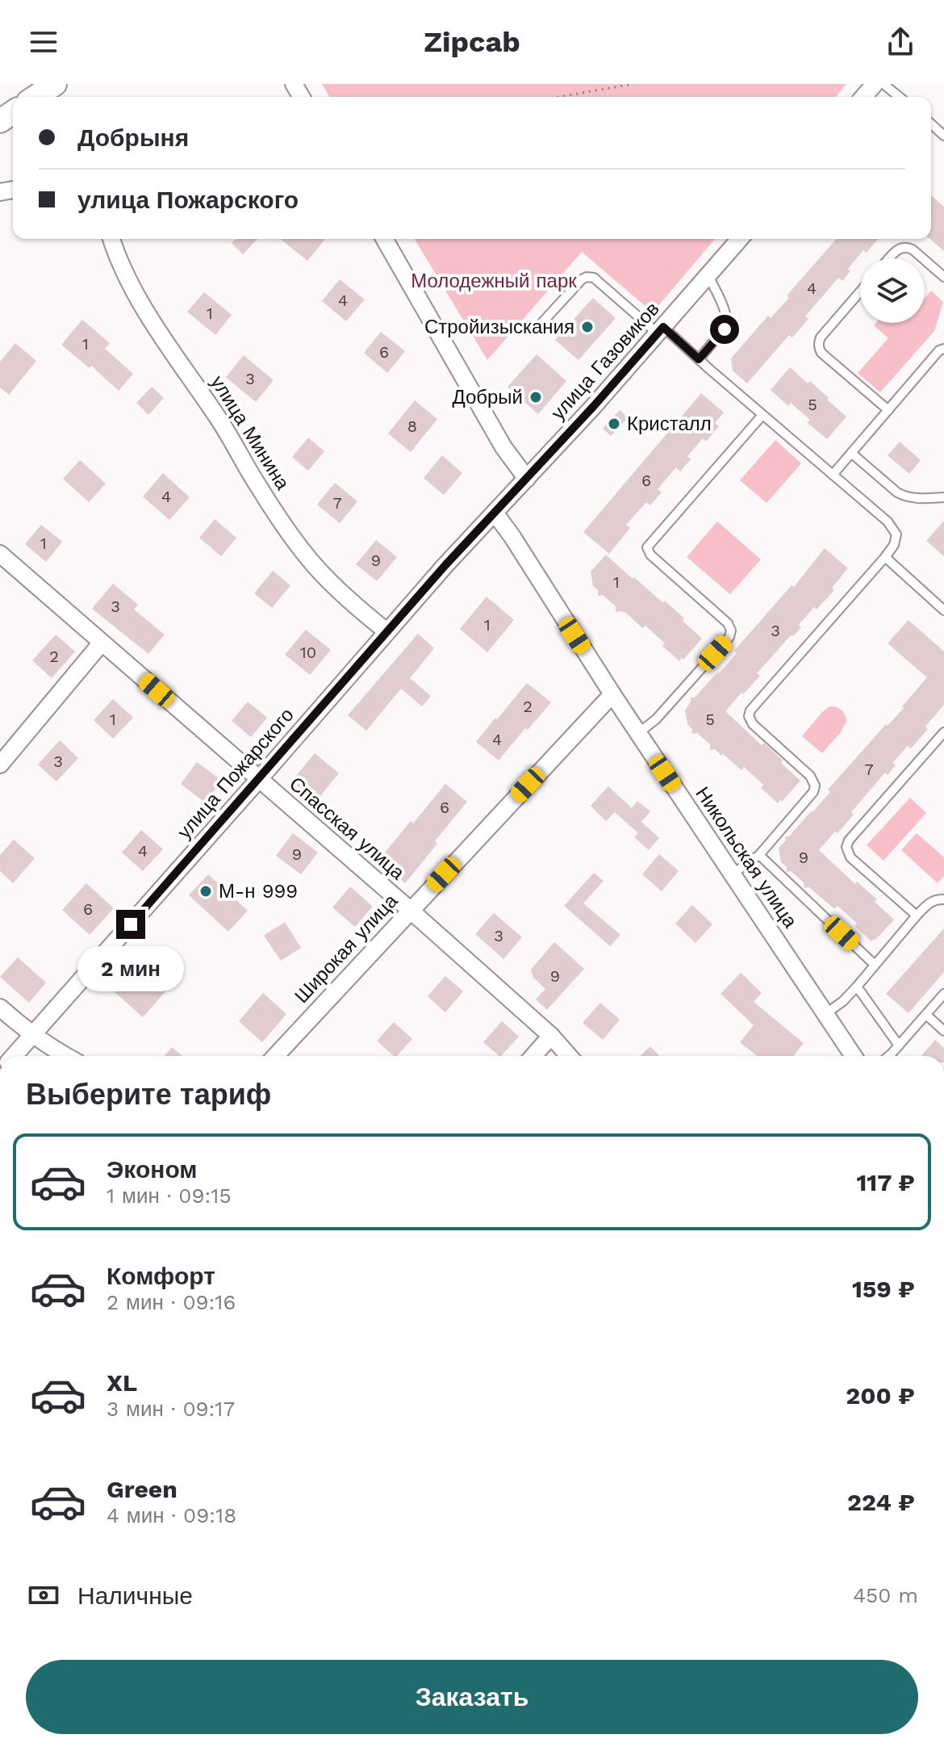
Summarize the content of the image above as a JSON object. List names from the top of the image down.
{
  "streets": {
    "street": [
      "улица Газовиков",
      "улица Минина",
      "улица Пожарского",
      "Спасская улица",
      "Никольская улица",
      "Широкая улица"
    ]
  },
  "crossings": [
    ["улица Газовиков", "улица Пожарского"],
    ["улица Газовиков", "Никольская улица"],
    ["улица Минина", "улица Пожарского"],
    ["улица Пожарского", "Спасская улица"],
    ["улица Пожарского", "Никольская улица"],
    ["Спасская улица", "Широкая улица"],
    ["Никольская улица", "Широкая улица"]
  ],
  "parks": ["Молодежный парк"],
  "places": [
    "Стройизыскания",
    "Добрый",
    "Кристалл",
    "М-н 999"
  ],
  "house_numbers": [
    "4",
    "4",
    "1",
    "1",
    "6",
    "3",
    "5",
    "8",
    "6",
    "4",
    "7",
    "1",
    "9",
    "1",
    "3",
    "1",
    "3",
    "10",
    "2",
    "2",
    "1",
    "5",
    "4",
    "3",
    "7",
    "6",
    "4",
    "9",
    "9",
    "6",
    "3",
    "9"
  ],
  "page": {
    "header": "Zipcab",
    "banner": ["Добрыня", "улица Пожарского"],
    "bubble": "2 мин",
    "heading": "Выберите тариф",
    "list": [
      {
        "name": "Эконом",
        "note": "1 мин · 09:15",
        "value": "117 ₽"
      },
      {
        "name": "Комфорт",
        "note": "2 мин · 09:16",
        "value": "159 ₽"
      },
      {
        "name": "XL",
        "note": "3 мин · 09:17",
        "value": "200 ₽"
      },
      {
        "name": "Green",
        "note": "4 мин · 09:18",
        "value": "224 ₽"
      }
    ],
    "pay": ["Наличные", "450 m"],
    "buttons": "Заказать"
  }
}
